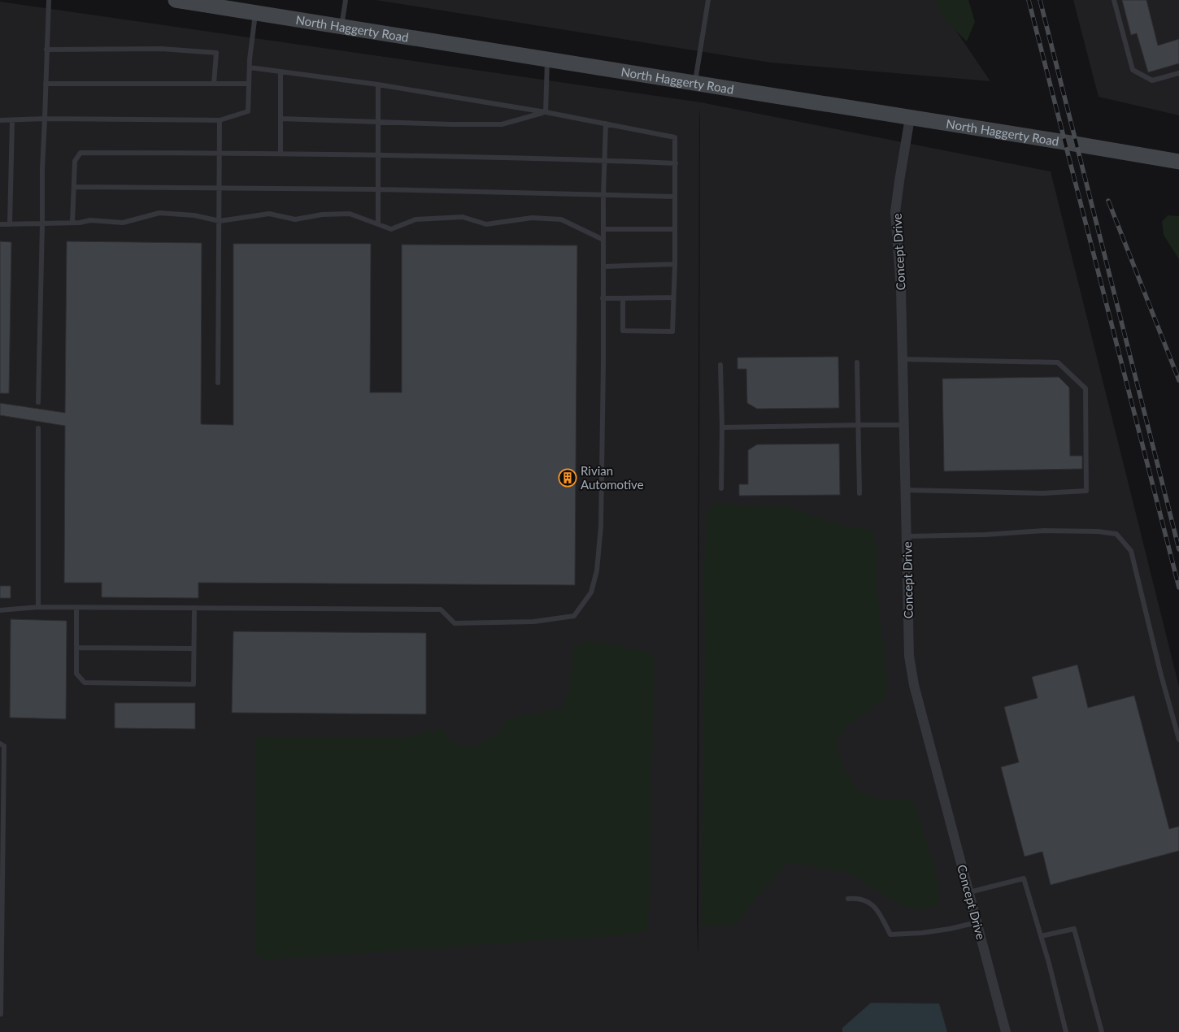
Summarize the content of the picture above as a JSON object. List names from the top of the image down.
{
  "streets": {
    "street": ["North Haggerty Road", "Concept Drive"]
  },
  "crossings": [
    ["North Haggerty Road", "Concept Drive"]
  ],
  "places": {
    "building": ["Rivian Automotive"]
  }
}
